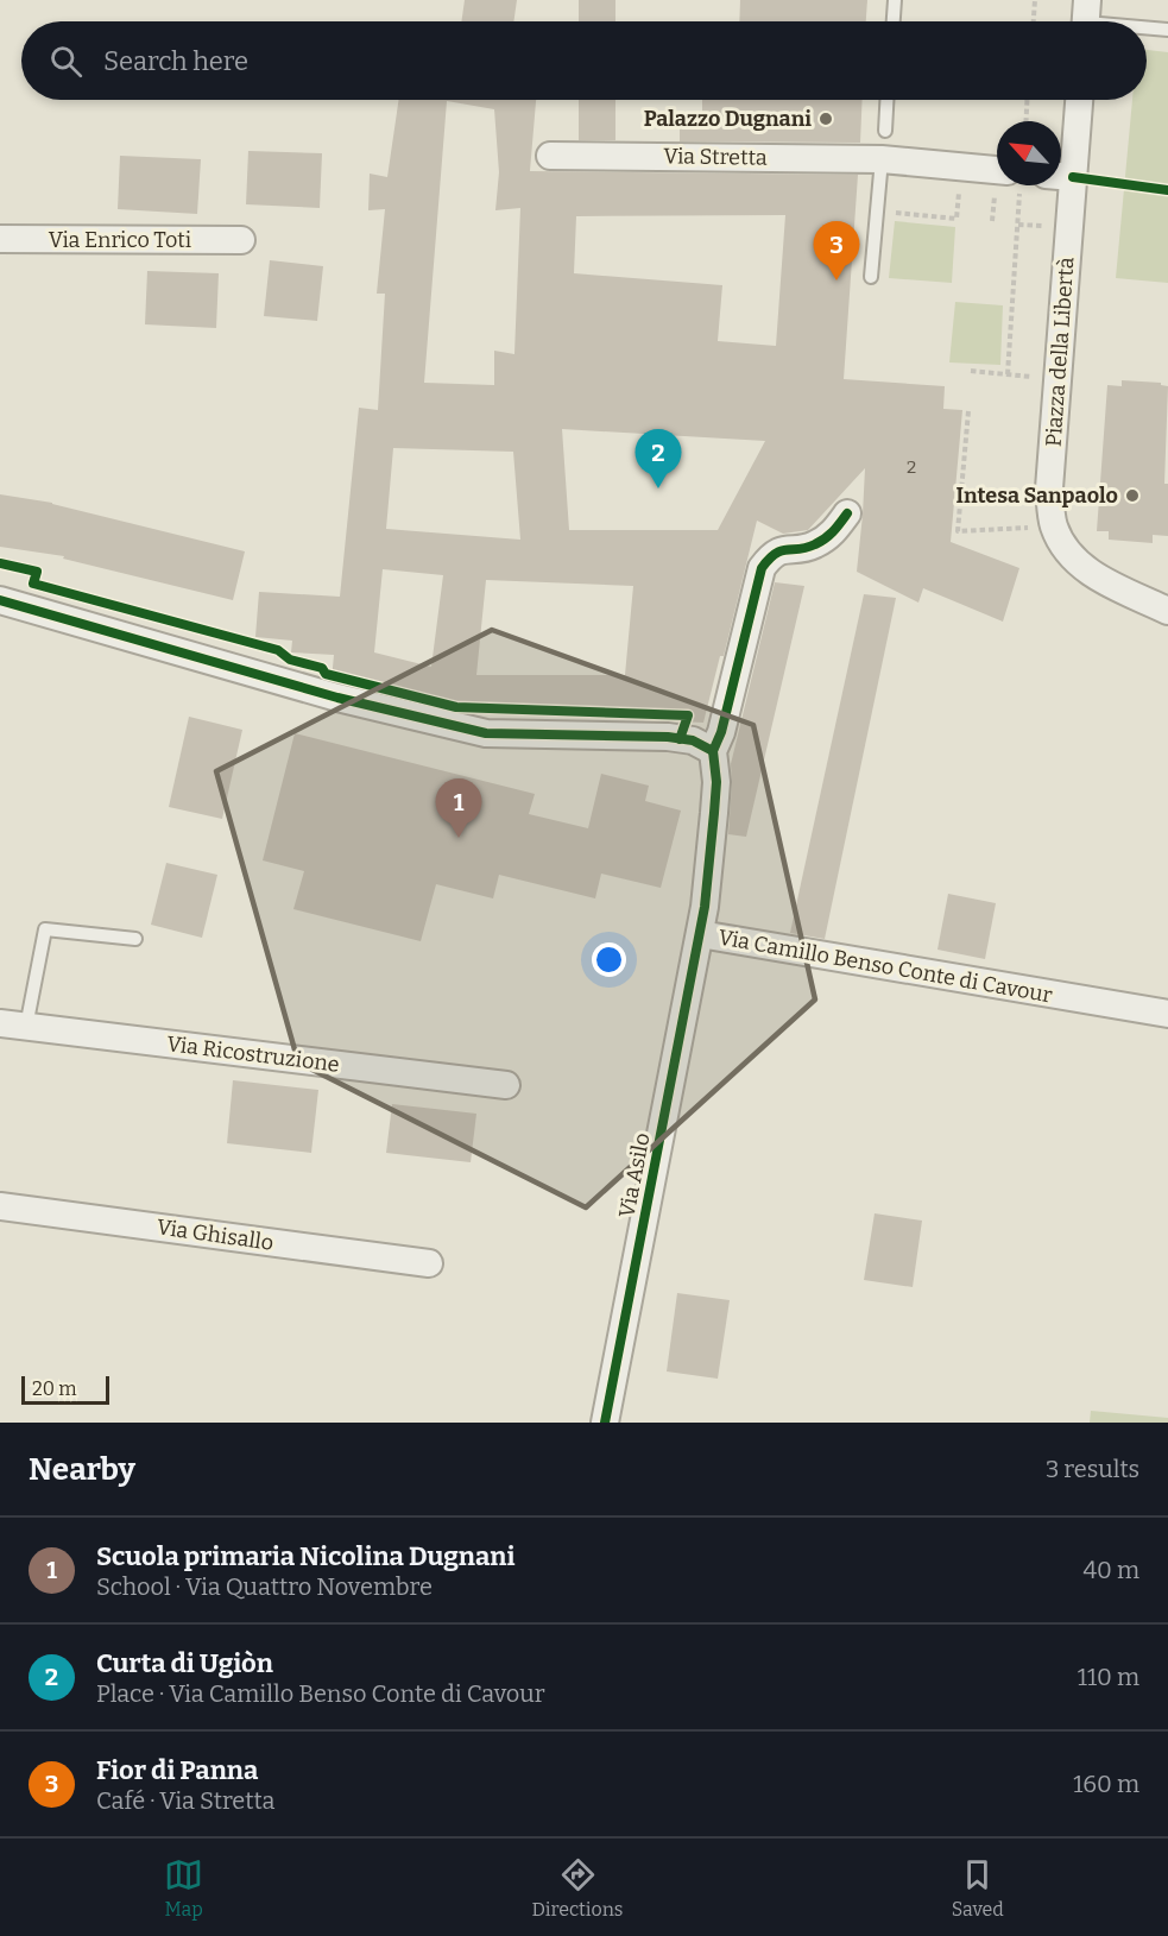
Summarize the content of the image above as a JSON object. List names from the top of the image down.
{
  "streets": {
    "street": [
      "Via Stretta",
      "Via Enrico Toti",
      "Piazza della Libertà",
      "Via Camillo Benso Conte di Cavour",
      "Via Ricostruzione",
      "Via Asilo",
      "Via Ghisallo"
    ]
  },
  "crossings": [
    ["Via Camillo Benso Conte di Cavour", "Via Asilo"]
  ],
  "places": ["Palazzo Dugnani", "Intesa Sanpaolo"],
  "house_numbers": ["2"],
  "scale_bar": "20 m",
  "north": "top left",
  "page": {
    "search": "Search here",
    "pins": ["3", "2", "1"],
    "scale": "20 m",
    "heading": ["Nearby", "3 results"],
    "list": [
      {
        "mark": "1",
        "name": "Scuola primaria Nicolina Dugnani",
        "note": "School · Via Quattro Novembre",
        "value": "40 m"
      },
      {
        "mark": "2",
        "name": "Curta di Ugiòn",
        "note": "Place · Via Camillo Benso Conte di Cavour",
        "value": "110 m"
      },
      {
        "mark": "3",
        "name": "Fior di Panna",
        "note": "Café · Via Stretta",
        "value": "160 m"
      }
    ],
    "nav": ["Map", "Directions", "Saved"]
  }
}
